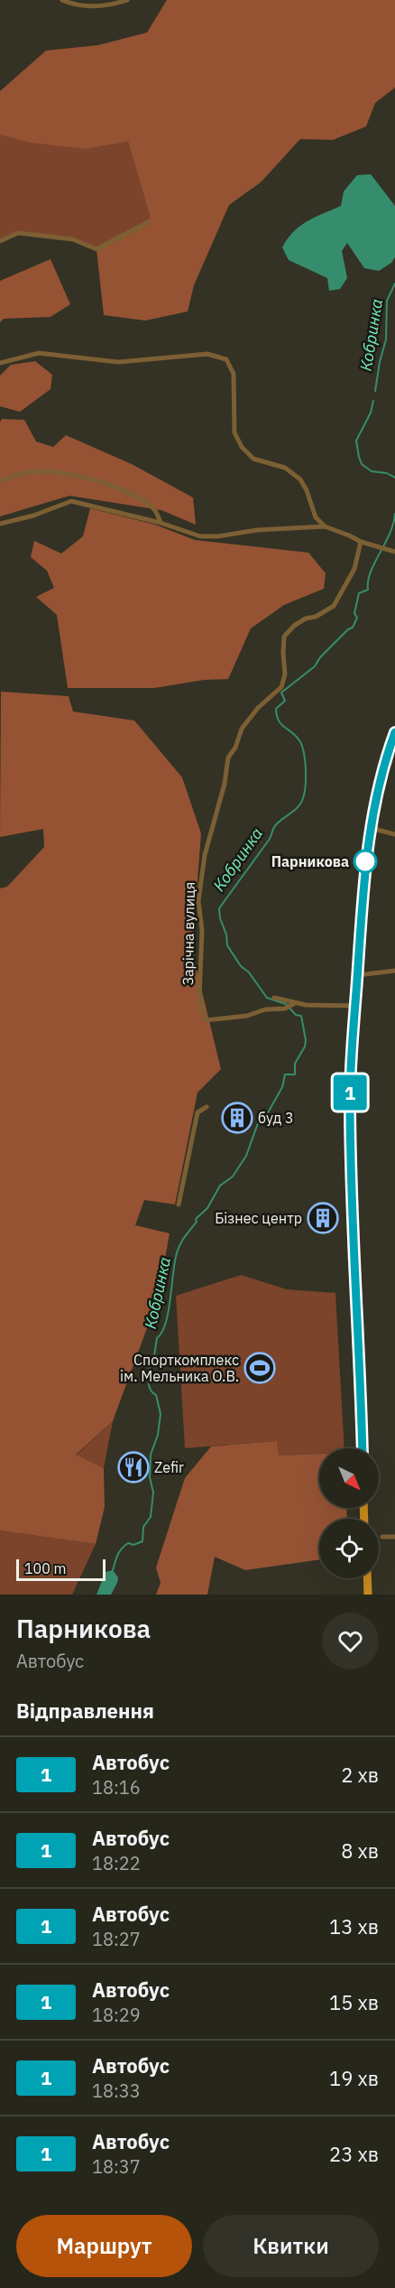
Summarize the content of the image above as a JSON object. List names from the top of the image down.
{
  "streets": {
    "street": ["Зарічна вулиця"]
  },
  "water": ["Кобринка"],
  "places": {
    "other": ["Парникова"],
    "building": ["буд 3", "Бізнес центр"],
    "sports": ["Спорткомплекс ім. Мельника О.В."],
    "restaurant": ["Zefir"]
  },
  "lines": ["bus line 1"],
  "scale_bar": "100 m",
  "north": "bottom right",
  "page": {
    "on_map": "1",
    "scale": "100 m",
    "heading": [
      ["Парникова", "Автобус"],
      "Відправлення"
    ],
    "list": [
      {
        "mark": "1",
        "name": "Автобус",
        "note": "18:16",
        "value": "2 хв"
      },
      {
        "mark": "1",
        "name": "Автобус",
        "note": "18:22",
        "value": "8 хв"
      },
      {
        "mark": "1",
        "name": "Автобус",
        "note": "18:27",
        "value": "13 хв"
      },
      {
        "mark": "1",
        "name": "Автобус",
        "note": "18:29",
        "value": "15 хв"
      },
      {
        "mark": "1",
        "name": "Автобус",
        "note": "18:33",
        "value": "19 хв"
      },
      {
        "mark": "1",
        "name": "Автобус",
        "note": "18:37",
        "value": "23 хв"
      }
    ],
    "buttons": ["Маршрут", "Квитки"]
  }
}
